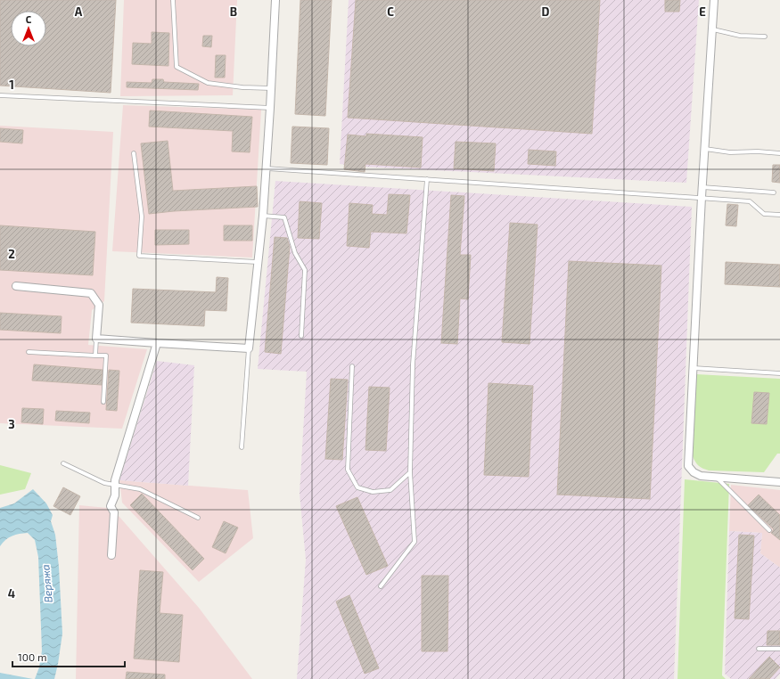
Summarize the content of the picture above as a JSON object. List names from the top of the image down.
{
  "water": ["Веряжа"],
  "scale_bar": "100 m",
  "north": "top",
  "grid": {
    "columns": [
      "A",
      "B",
      "C",
      "D",
      "E"
    ],
    "rows": [
      "1",
      "2",
      "3",
      "4"
    ]
  }
}
